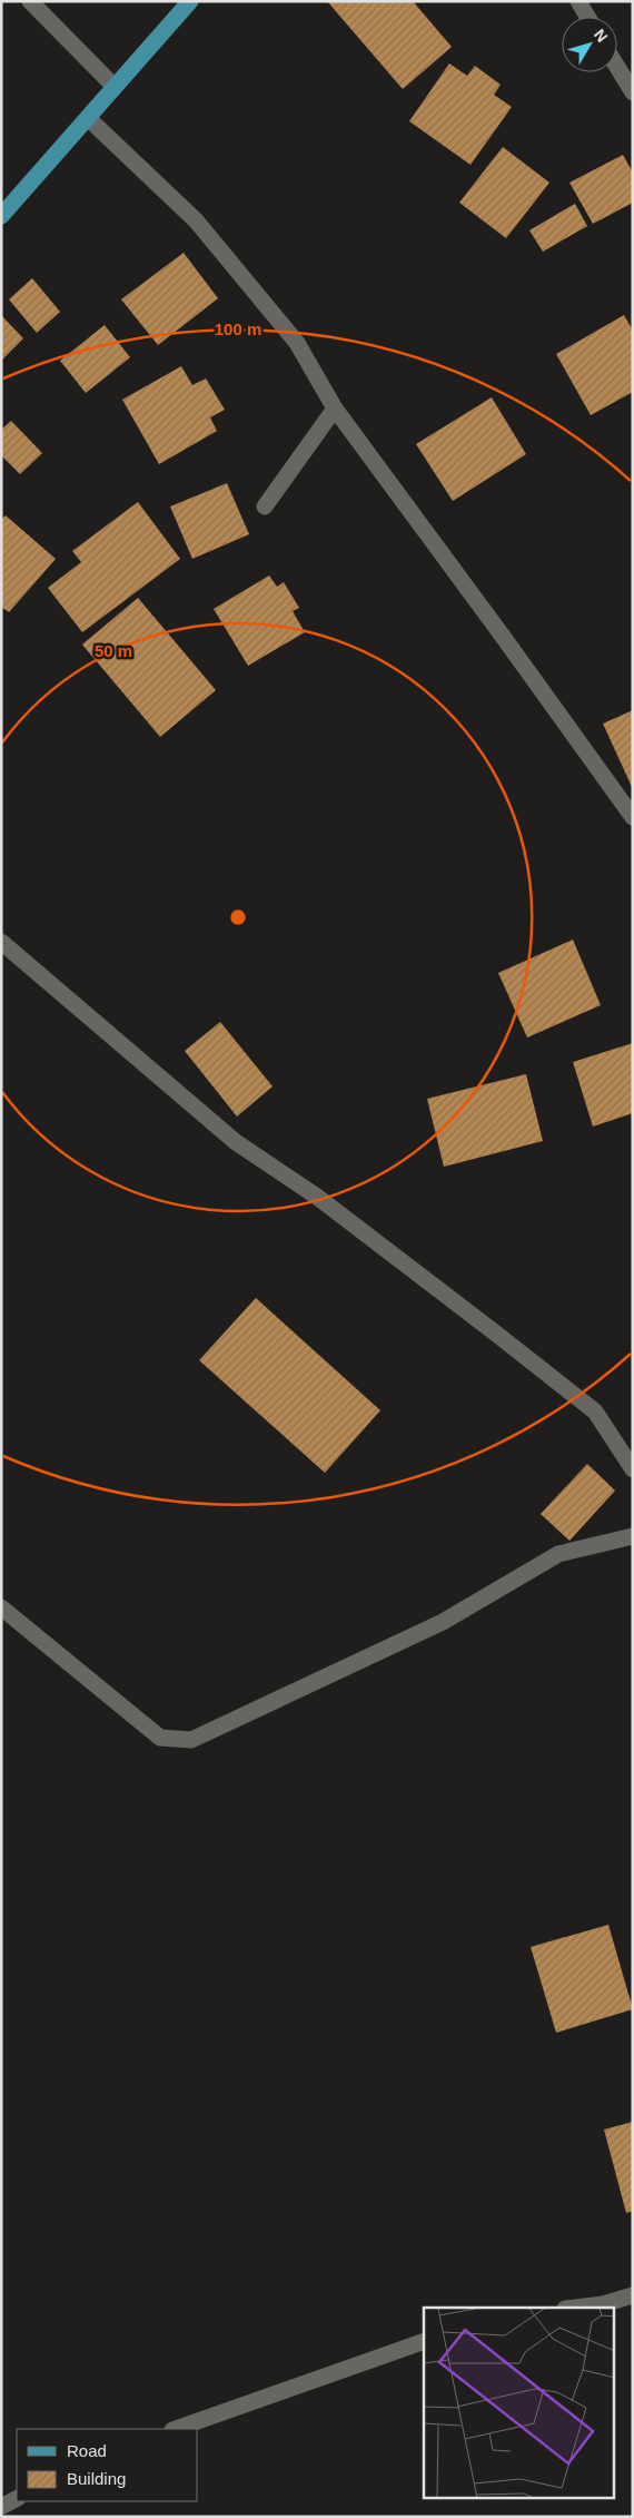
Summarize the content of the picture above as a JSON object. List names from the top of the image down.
{
  "legend": ["Road", "Building"],
  "north": "top right",
  "rings": ["100 m", "50 m"]
}
